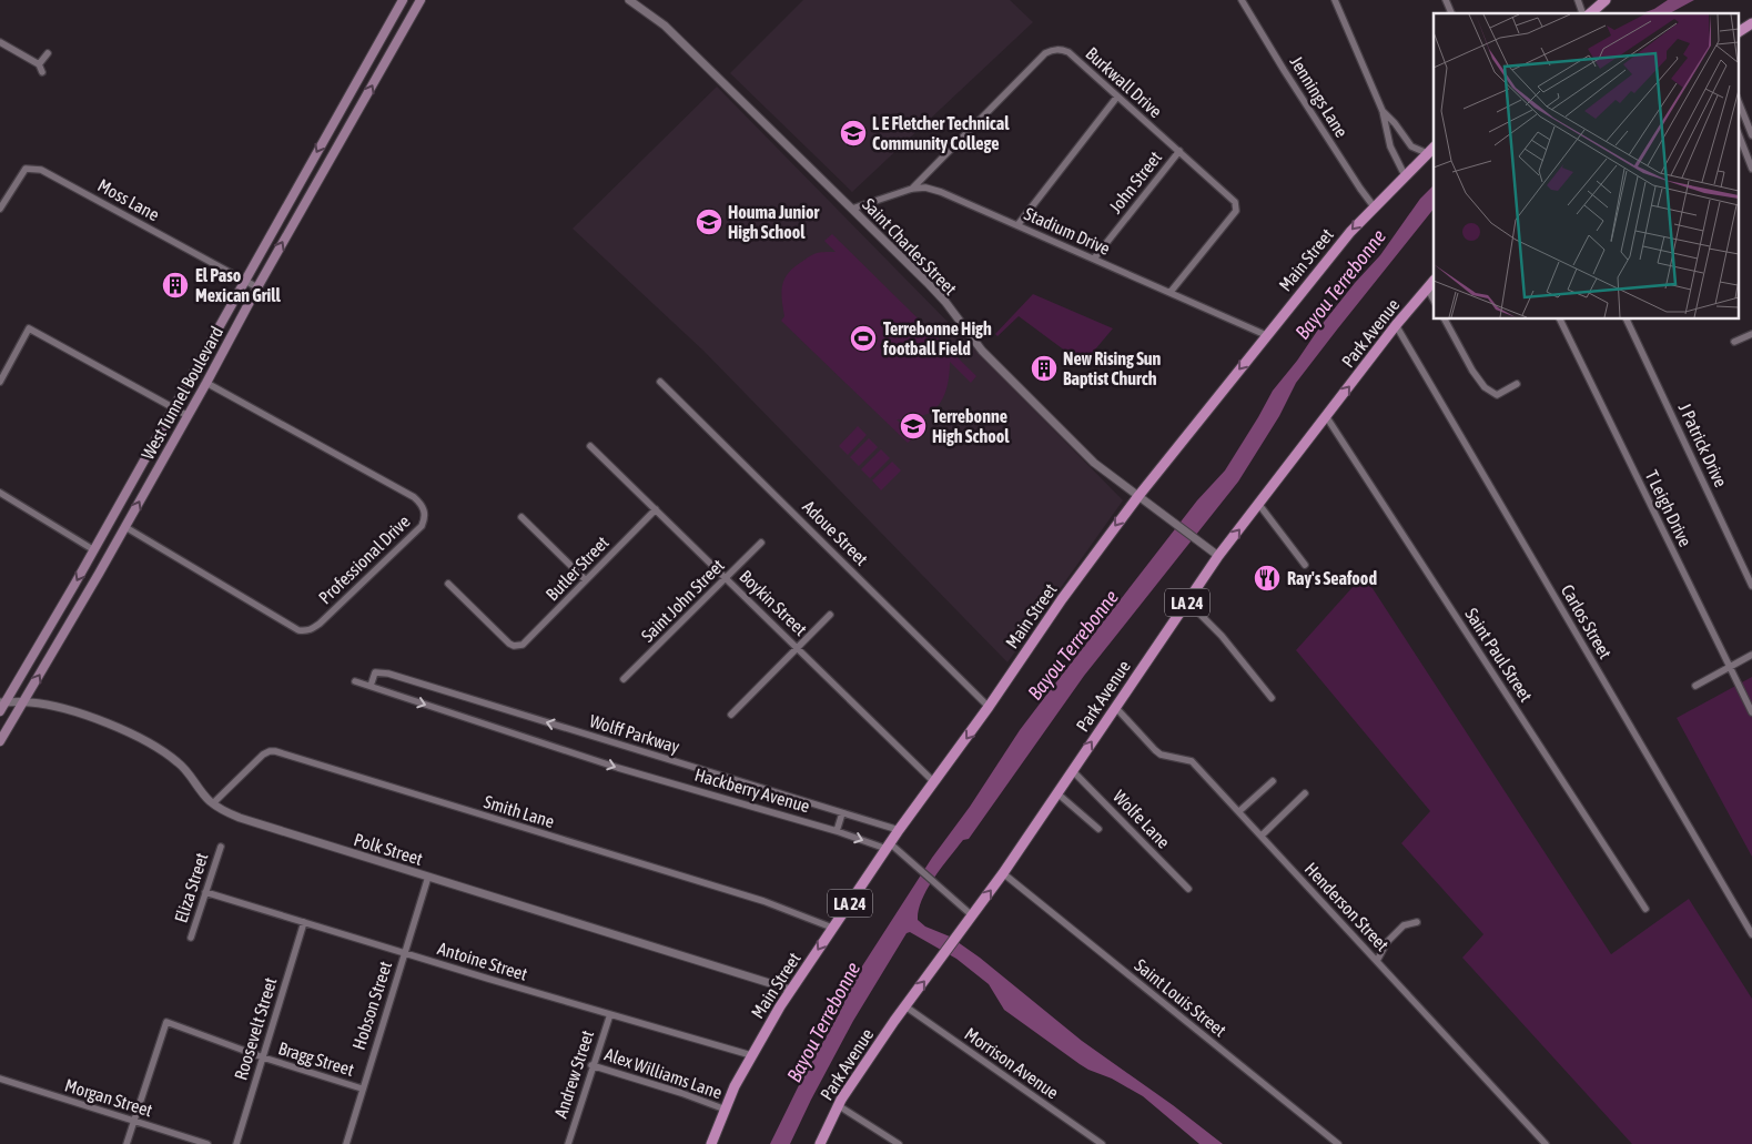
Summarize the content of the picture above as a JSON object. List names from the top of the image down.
{
  "streets": {
    "main road": [
      "Main Street",
      "Park Avenue",
      "West Tunnel Boulevard",
      "LA 24"
    ],
    "street": [
      "Burkwall Drive",
      "Jennings Lane",
      "John Street",
      "Moss Lane",
      "Stadium Drive",
      "Saint Charles Street",
      "J Patrick Drive",
      "T Leigh Drive",
      "Adoue Street",
      "Professional Drive",
      "Butler Street",
      "Saint John Street",
      "Boykin Street",
      "Carlos Street",
      "Saint Paul Street",
      "Wolff Parkway",
      "Hackberry Avenue",
      "Smith Lane",
      "Wolfe Lane",
      "Polk Street",
      "Eliza Street",
      "Henderson Street",
      "Antoine Street",
      "Saint Louis Street",
      "Hobson Street",
      "Roosevelt Street",
      "Bragg Street",
      "Morrison Avenue",
      "Alex Williams Lane",
      "Andrew Street",
      "Morgan Street"
    ]
  },
  "crossings": [
    ["Burkwall Drive", "John Street"],
    ["Burkwall Drive", "Stadium Drive"],
    ["Jennings Lane", "Main Street"],
    ["John Street", "Stadium Drive"],
    ["Moss Lane", "West Tunnel Boulevard"],
    ["Stadium Drive", "Saint Charles Street"],
    ["Stadium Drive", "Main Street"],
    ["Saint Charles Street", "Main Street"],
    ["Saint Charles Street", "Park Avenue"],
    ["Main Street", "Adoue Street"],
    ["Main Street", "Boykin Street"],
    ["Main Street", "Wolff Parkway"],
    ["Main Street", "Hackberry Avenue"],
    ["Main Street", "Smith Lane"],
    ["Main Street", "Polk Street"],
    ["Main Street", "Antoine Street"],
    ["Main Street", "Alex Williams Lane"],
    ["Park Avenue", "Carlos Street"],
    ["Park Avenue", "Saint Paul Street"],
    ["Park Avenue", "Hackberry Avenue"],
    ["Park Avenue", "Wolfe Lane"],
    ["Park Avenue", "Henderson Street"],
    ["Park Avenue", "Saint Louis Street"],
    ["Park Avenue", "Morrison Avenue"],
    ["West Tunnel Boulevard", "Professional Drive"],
    ["West Tunnel Boulevard", "Polk Street"],
    ["Butler Street", "Boykin Street"],
    ["Saint John Street", "Boykin Street"],
    ["Wolff Parkway", "Hackberry Avenue"],
    ["Smith Lane", "Polk Street"],
    ["Polk Street", "Hobson Street"],
    ["Eliza Street", "Antoine Street"],
    ["Antoine Street", "Hobson Street"],
    ["Antoine Street", "Roosevelt Street"],
    ["Antoine Street", "Andrew Street"],
    ["Hobson Street", "Bragg Street"],
    ["Roosevelt Street", "Bragg Street"],
    ["Bragg Street", "Morgan Street"],
    ["Alex Williams Lane", "Andrew Street"]
  ],
  "one_way": [
    "Main Street",
    "Park Avenue",
    "Wolff Parkway",
    "Hackberry Avenue"
  ],
  "water": ["Bayou Terrebonne"],
  "places": {
    "school or university": ["L E Fletcher Technical Community College", "Houma Junior High School", "Terrebonne High School"],
    "building": ["El Paso Mexican Grill", "New Rising Sun Baptist Church"],
    "sports": ["Terrebonne High football Field"],
    "restaurant": ["Ray's Seafood"]
  }
}
